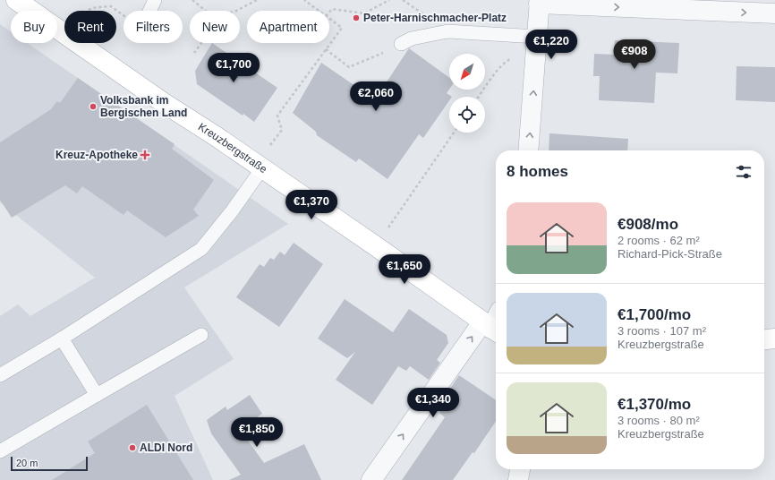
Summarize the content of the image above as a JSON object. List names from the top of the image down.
{
  "streets": {
    "main road": ["Kreuzbergstraße"]
  },
  "places": {
    "other": ["Peter-Harnischmacher-Platz", "Volksbank im Bergischen Land", "ALDI Nord"],
    "health": ["Kreuz-Apotheke"]
  },
  "scale_bar": "20 m",
  "north": "bottom left",
  "page": {
    "chip": [
      "Buy",
      "Rent",
      "Filters",
      "New",
      "Apartment"
    ],
    "price": [
      "€1,220",
      "€908",
      "€1,700",
      "€2,060",
      "€1,370",
      "€1,650",
      "€1,340",
      "€1,850"
    ],
    "heading": "8 homes",
    "list": [
      {
        "name": "€908/mo",
        "note": "2 rooms · 62 m² · Richard-Pick-Straße"
      },
      {
        "name": "€1,700/mo",
        "note": "3 rooms · 107 m² · Kreuzbergstraße"
      },
      {
        "name": "€1,370/mo",
        "note": "3 rooms · 80 m² · Kreuzbergstraße"
      }
    ],
    "scale": "20 m"
  }
}
